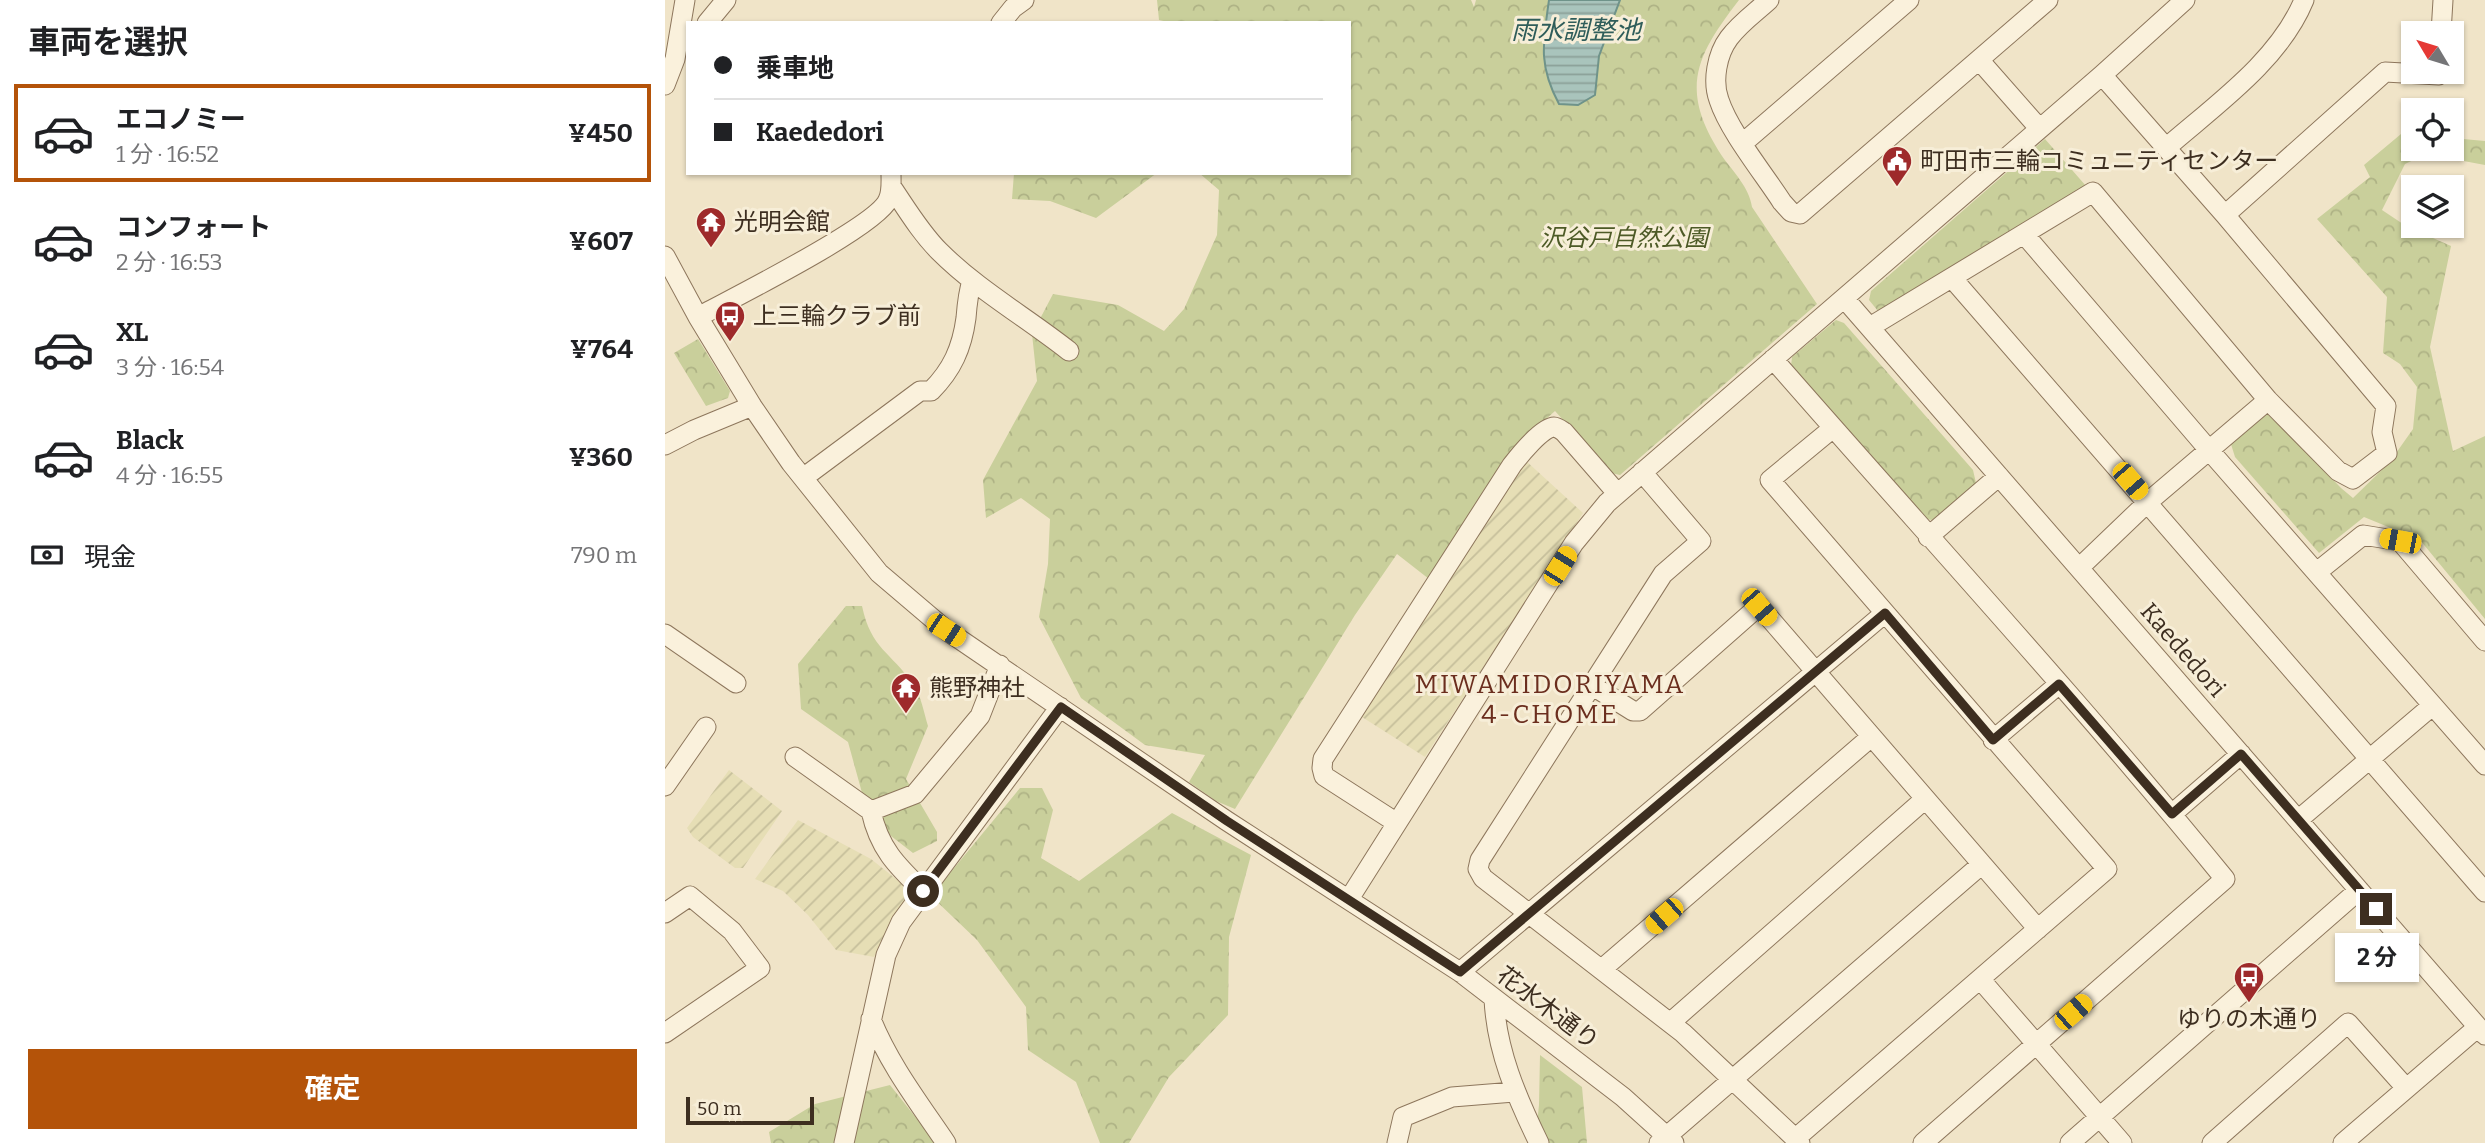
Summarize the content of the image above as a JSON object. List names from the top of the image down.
{
  "streets": {
    "street": ["Kaededori", "花水木通り"]
  },
  "districts": ["MIWAMIDORIYAMA 4-CHOME"],
  "water": ["雨水調整池"],
  "parks": ["沢谷戸自然公園"],
  "places": {
    "public building": ["町田市三輪コミュニティセンター"],
    "temple": ["光明会館", "熊野神社"],
    "bus stop": ["上三輪クラブ前", "ゆりの木通り"]
  },
  "scale_bar": "50 m",
  "north": "top left",
  "page": {
    "heading": "車両を選択",
    "banner": ["乗車地", "Kaededori"],
    "list": [
      {
        "name": "エコノミー",
        "note": "1 分 · 16:52",
        "value": "¥450"
      },
      {
        "name": "コンフォート",
        "note": "2 分 · 16:53",
        "value": "¥607"
      },
      {
        "name": "XL",
        "note": "3 分 · 16:54",
        "value": "¥764"
      },
      {
        "name": "Black",
        "note": "4 分 · 16:55",
        "value": "¥360"
      }
    ],
    "pay": ["現金", "790 m"],
    "bubble": "2 分",
    "buttons": "確定",
    "scale": "50 m"
  }
}
